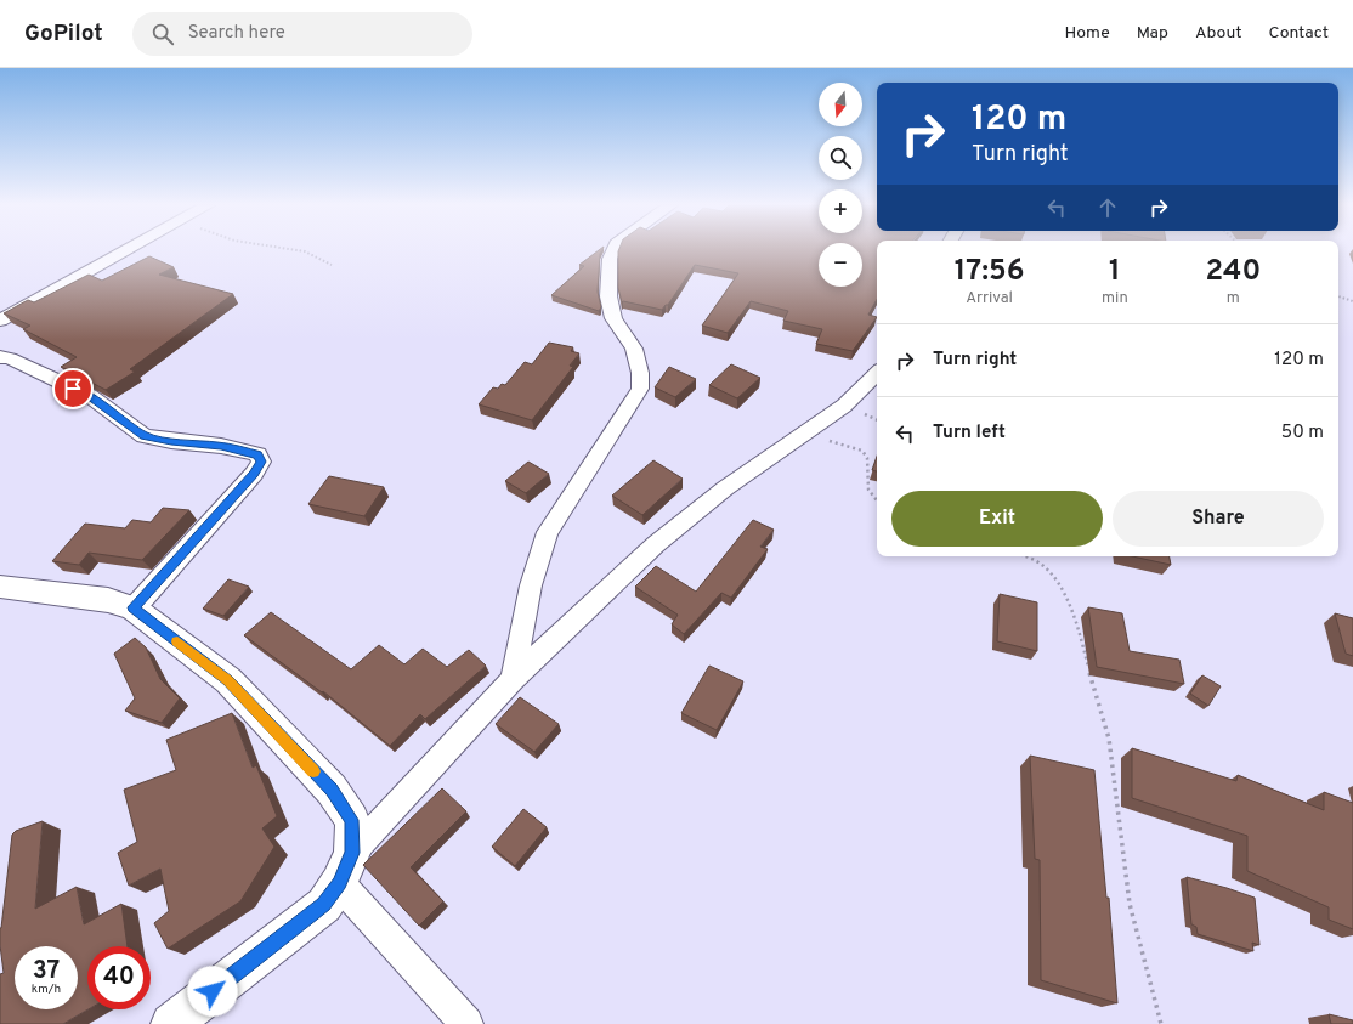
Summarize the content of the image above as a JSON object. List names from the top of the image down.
{
  "north": "bottom",
  "page": {
    "header": "GoPilot",
    "search": "Search here",
    "nav": [
      "Home",
      "Map",
      "About",
      "Contact"
    ],
    "map_buttons": ["+", "−"],
    "turn": ["120 m", "Turn right"],
    "eta": [
      "17:56",
      "Arrival",
      "1",
      "min",
      "240",
      "m"
    ],
    "list": [
      {
        "name": "Turn right",
        "value": "120 m"
      },
      {
        "name": "Turn left",
        "value": "50 m"
      }
    ],
    "buttons": ["Exit", "Share"],
    "speed": "37 km/h",
    "limit": "40"
  }
}
